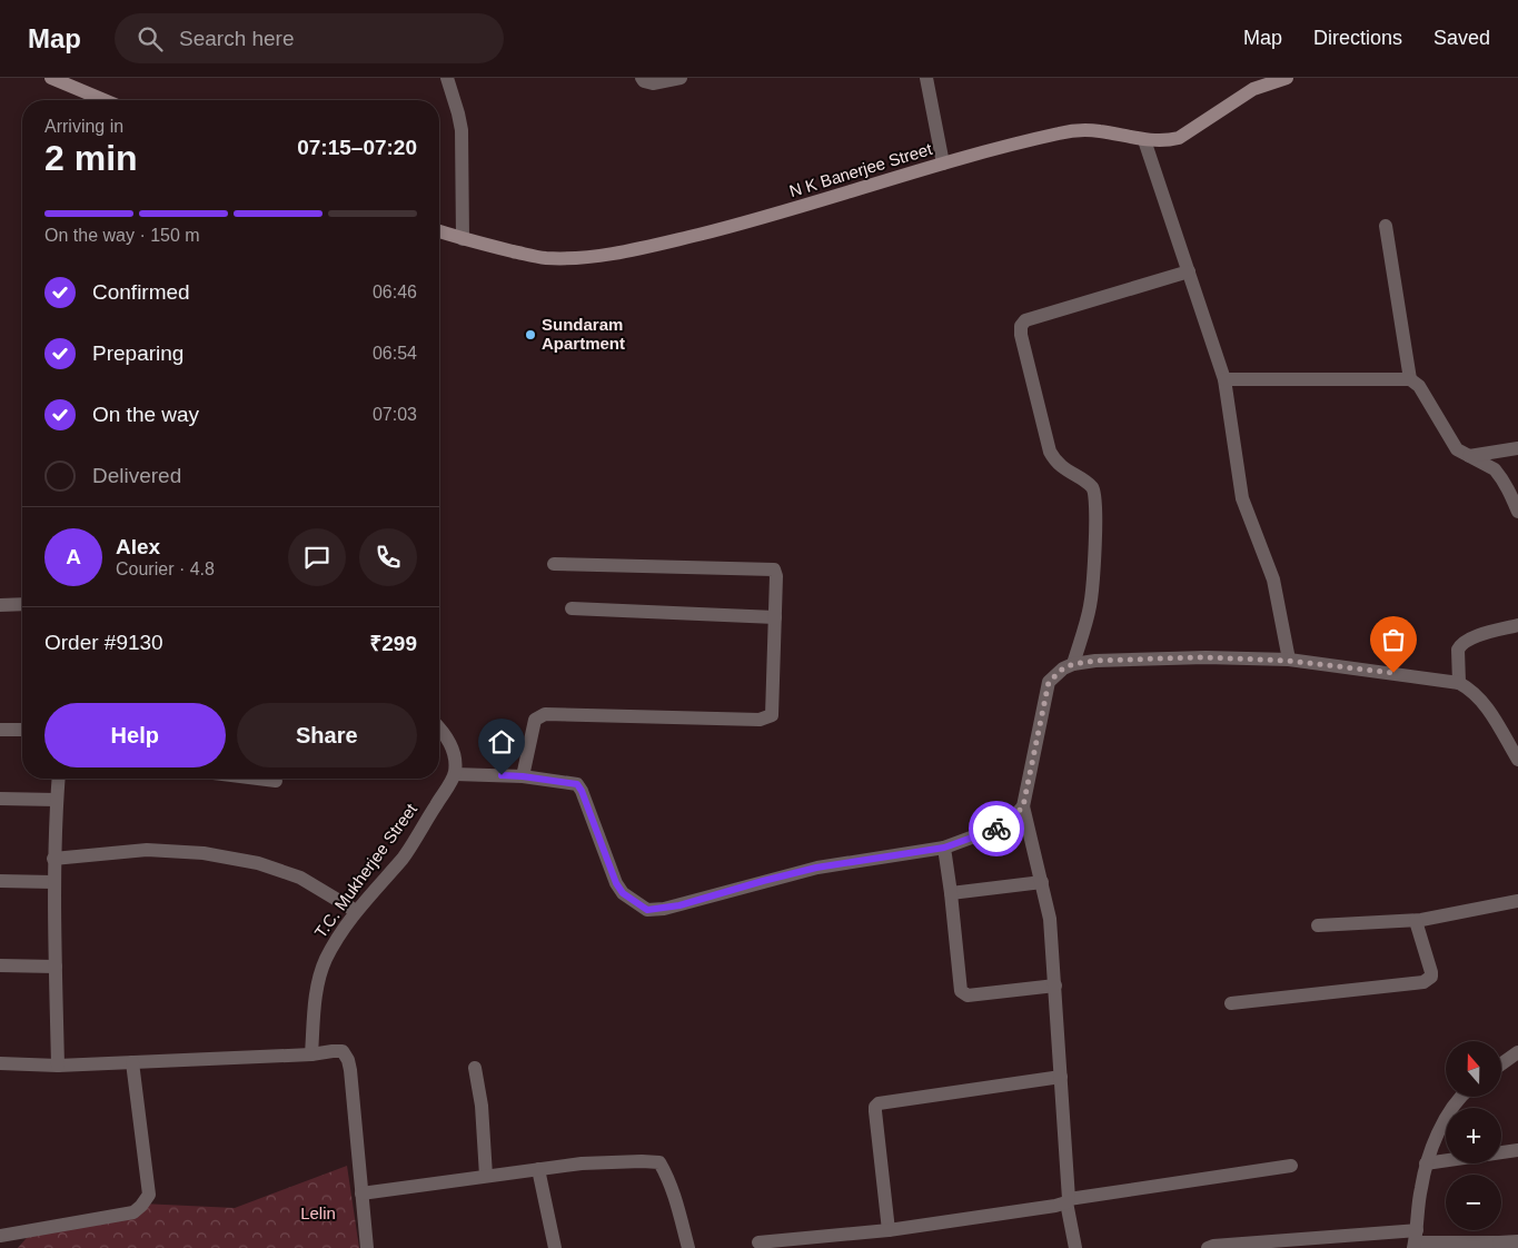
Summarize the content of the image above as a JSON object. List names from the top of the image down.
{
  "streets": {
    "street": ["N K Banerjee Street", "T.C. Mukherjee Street"]
  },
  "parks": ["Lelin"],
  "places": ["Sundaram Apartment"],
  "north": "top",
  "page": {
    "header": "Map",
    "search": "Search here",
    "nav": ["Map", "Directions", "Saved"],
    "heading": ["2 min", "Arriving in", "07:15–07:20"],
    "panel": [
      "Alex",
      "Courier · 4.8",
      "Order #9130",
      "₹299"
    ],
    "bar": "On the way · 150 m",
    "list": [
      ["Confirmed", "06:46"],
      ["Preparing", "06:54"],
      ["On the way", "07:03"],
      "Delivered"
    ],
    "round": "A",
    "buttons": ["Help", "Share"],
    "map_buttons": ["+", "−"]
  }
}
